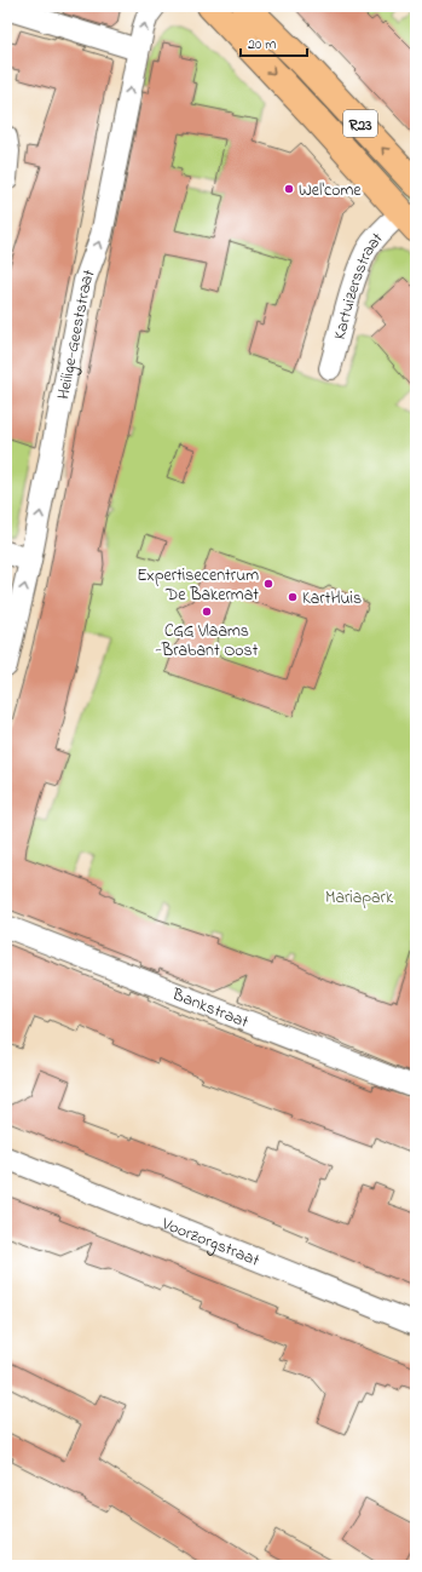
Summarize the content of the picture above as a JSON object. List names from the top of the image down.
{
  "streets": {
    "main road": ["R23"],
    "street": [
      "Kartuizersstraat",
      "Heilige-Geeststraat",
      "Bankstraat",
      "Voorzorgstraat"
    ]
  },
  "crossings": [
    ["R23", "Kartuizersstraat"]
  ],
  "one_way": ["Heilige-Geeststraat"],
  "parks": ["Mariapark"],
  "places": [
    "Wel'come",
    "Expertisecentrum De Bakermat",
    "KartHuis",
    "CGG Vlaams -Brabant Oost"
  ],
  "scale_bar": "20 m"
}
